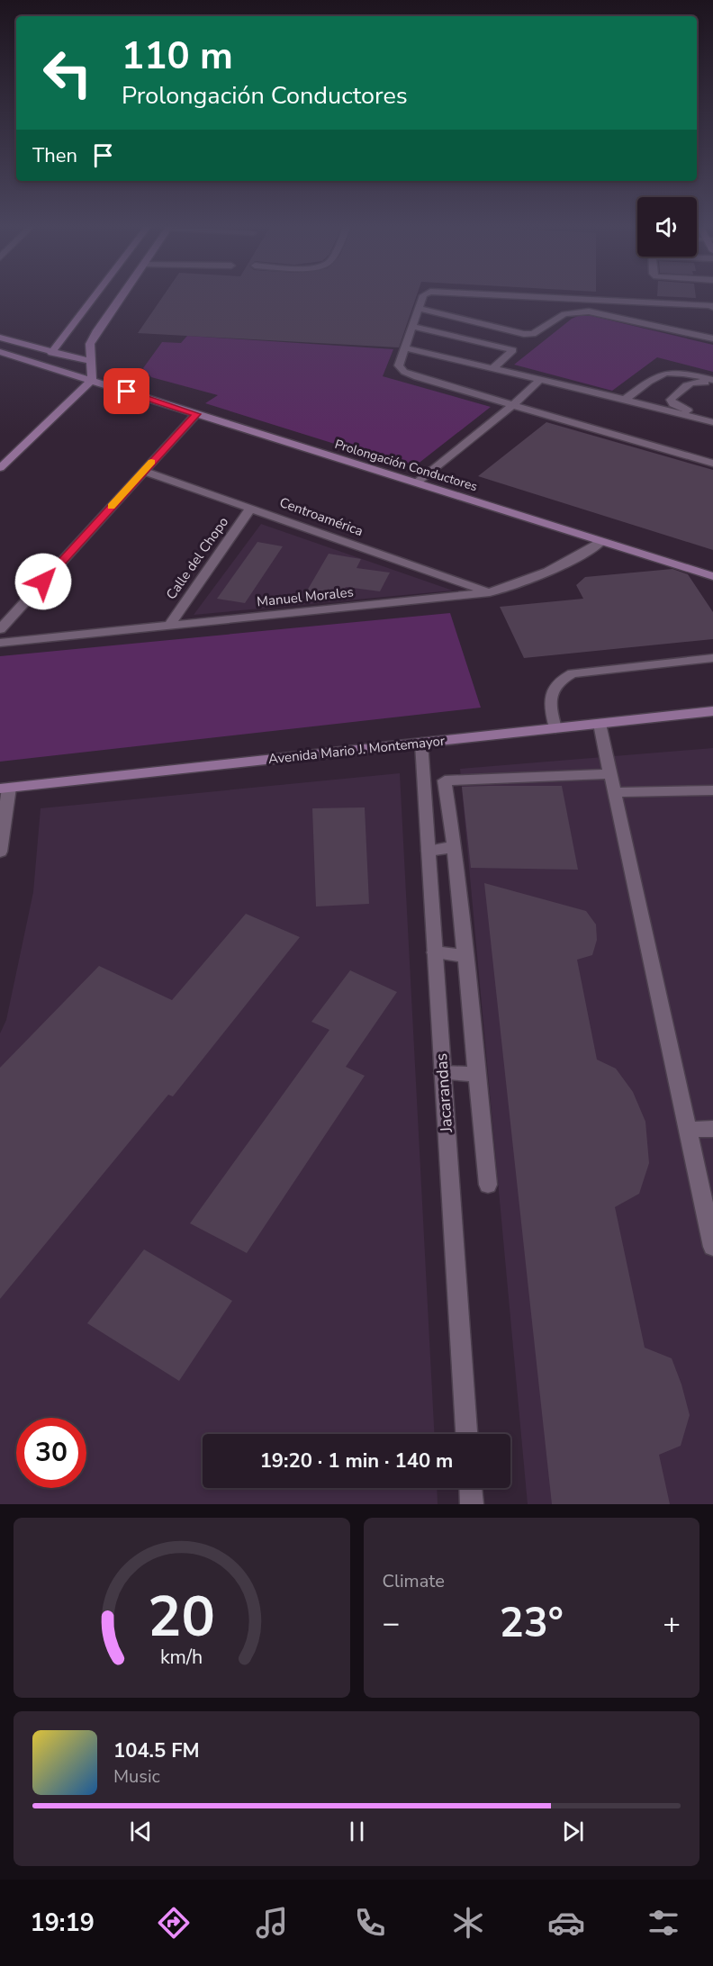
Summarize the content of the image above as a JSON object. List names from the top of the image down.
{
  "streets": {
    "main road": ["Prolongación Conductores", "Avenida Mario J. Montemayor"],
    "street": [
      "Centroamérica",
      "Calle del Chopo",
      "Manuel Morales",
      "Jacarandas"
    ]
  },
  "crossings": [
    ["Prolongación Conductores", "Manuel Morales"],
    ["Centroamérica", "Calle del Chopo"],
    ["Centroamérica", "Manuel Morales"],
    ["Calle del Chopo", "Manuel Morales"],
    ["Avenida Mario J. Montemayor", "Jacarandas"]
  ],
  "page": {
    "turn": ["110 m", "Prolongación Conductores"],
    "then": "Then",
    "limit": "30",
    "trip": "19:20 · 1 min · 140 m",
    "tile": "Climate",
    "heat": ["−", "23°", "+"],
    "song": ["104.5 FM", "Music"],
    "tabs": "19:19",
    "gauge": ["20", "km/h"]
  }
}
